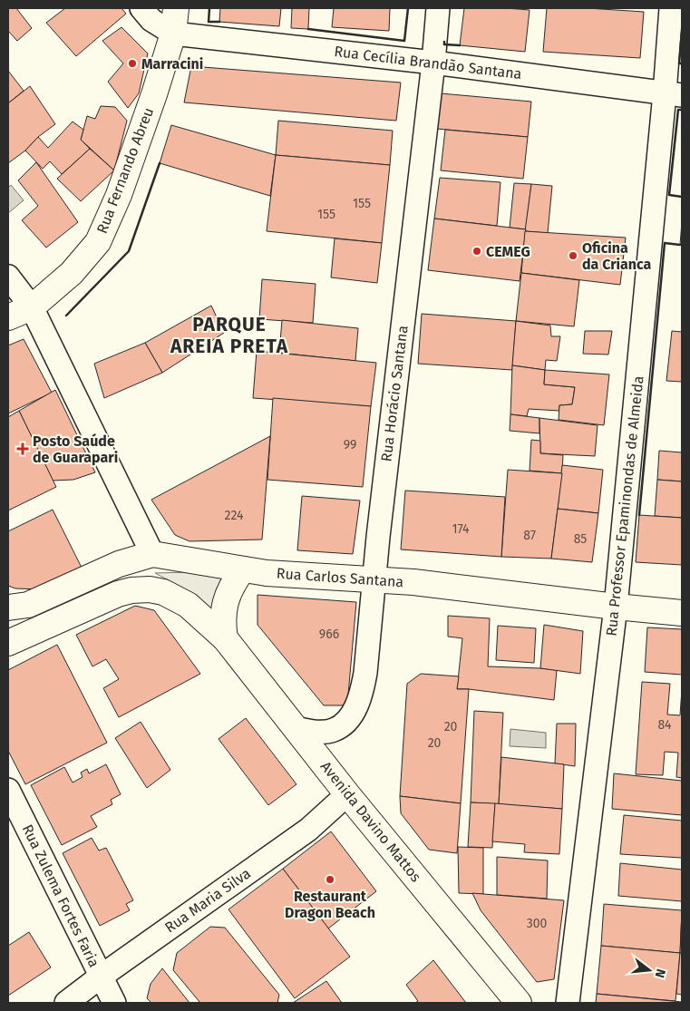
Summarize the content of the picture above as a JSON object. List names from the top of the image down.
{
  "streets": {
    "main road": ["Rua Fernando Abreu", "Rua Carlos Santana", "Avenida Davino Mattos"],
    "street": [
      "Rua Cecília Brandão Santana",
      "Rua Horácio Santana",
      "Rua Professor Epaminondas de Almeida",
      "Rua Zulema Fortes Faria",
      "Rua Maria Silva"
    ]
  },
  "crossings": [
    ["Rua Cecília Brandão Santana", "Rua Fernando Abreu"],
    ["Rua Cecília Brandão Santana", "Rua Horácio Santana"],
    ["Rua Cecília Brandão Santana", "Rua Professor Epaminondas de Almeida"],
    ["Rua Horácio Santana", "Rua Carlos Santana"],
    ["Rua Horácio Santana", "Avenida Davino Mattos"],
    ["Rua Professor Epaminondas de Almeida", "Rua Carlos Santana"],
    ["Avenida Davino Mattos", "Rua Maria Silva"],
    ["Rua Zulema Fortes Faria", "Rua Maria Silva"]
  ],
  "districts": ["PARQUE AREIA PRETA"],
  "places": {
    "other": [
      "Marracini",
      "CEMEG",
      "Oficina da Crianca",
      "Restaurant Dragon Beach"
    ],
    "health": ["Posto Saúde de Guarapari"]
  },
  "house_numbers": [
    "155",
    "155",
    "99",
    "224",
    "174",
    "87",
    "85",
    "966",
    "84",
    "20",
    "20",
    "300"
  ],
  "north": "right"
}
